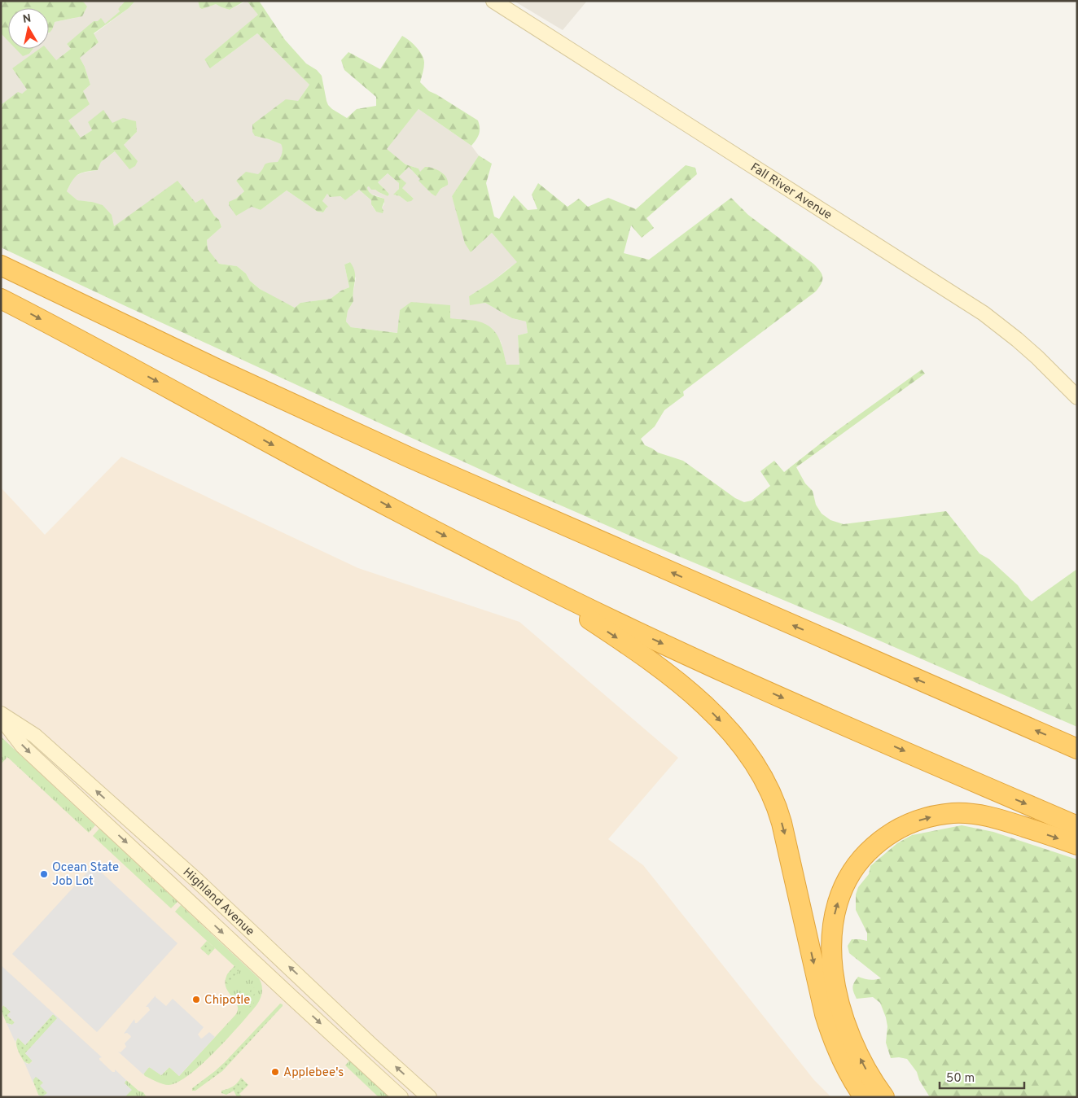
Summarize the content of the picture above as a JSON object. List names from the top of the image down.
{
  "streets": {
    "main road": ["Fall River Avenue", "Highland Avenue"]
  },
  "places": ["Ocean State Job Lot", "Chipotle", "Applebee's"],
  "scale_bar": "50 m",
  "north": "top"
}
